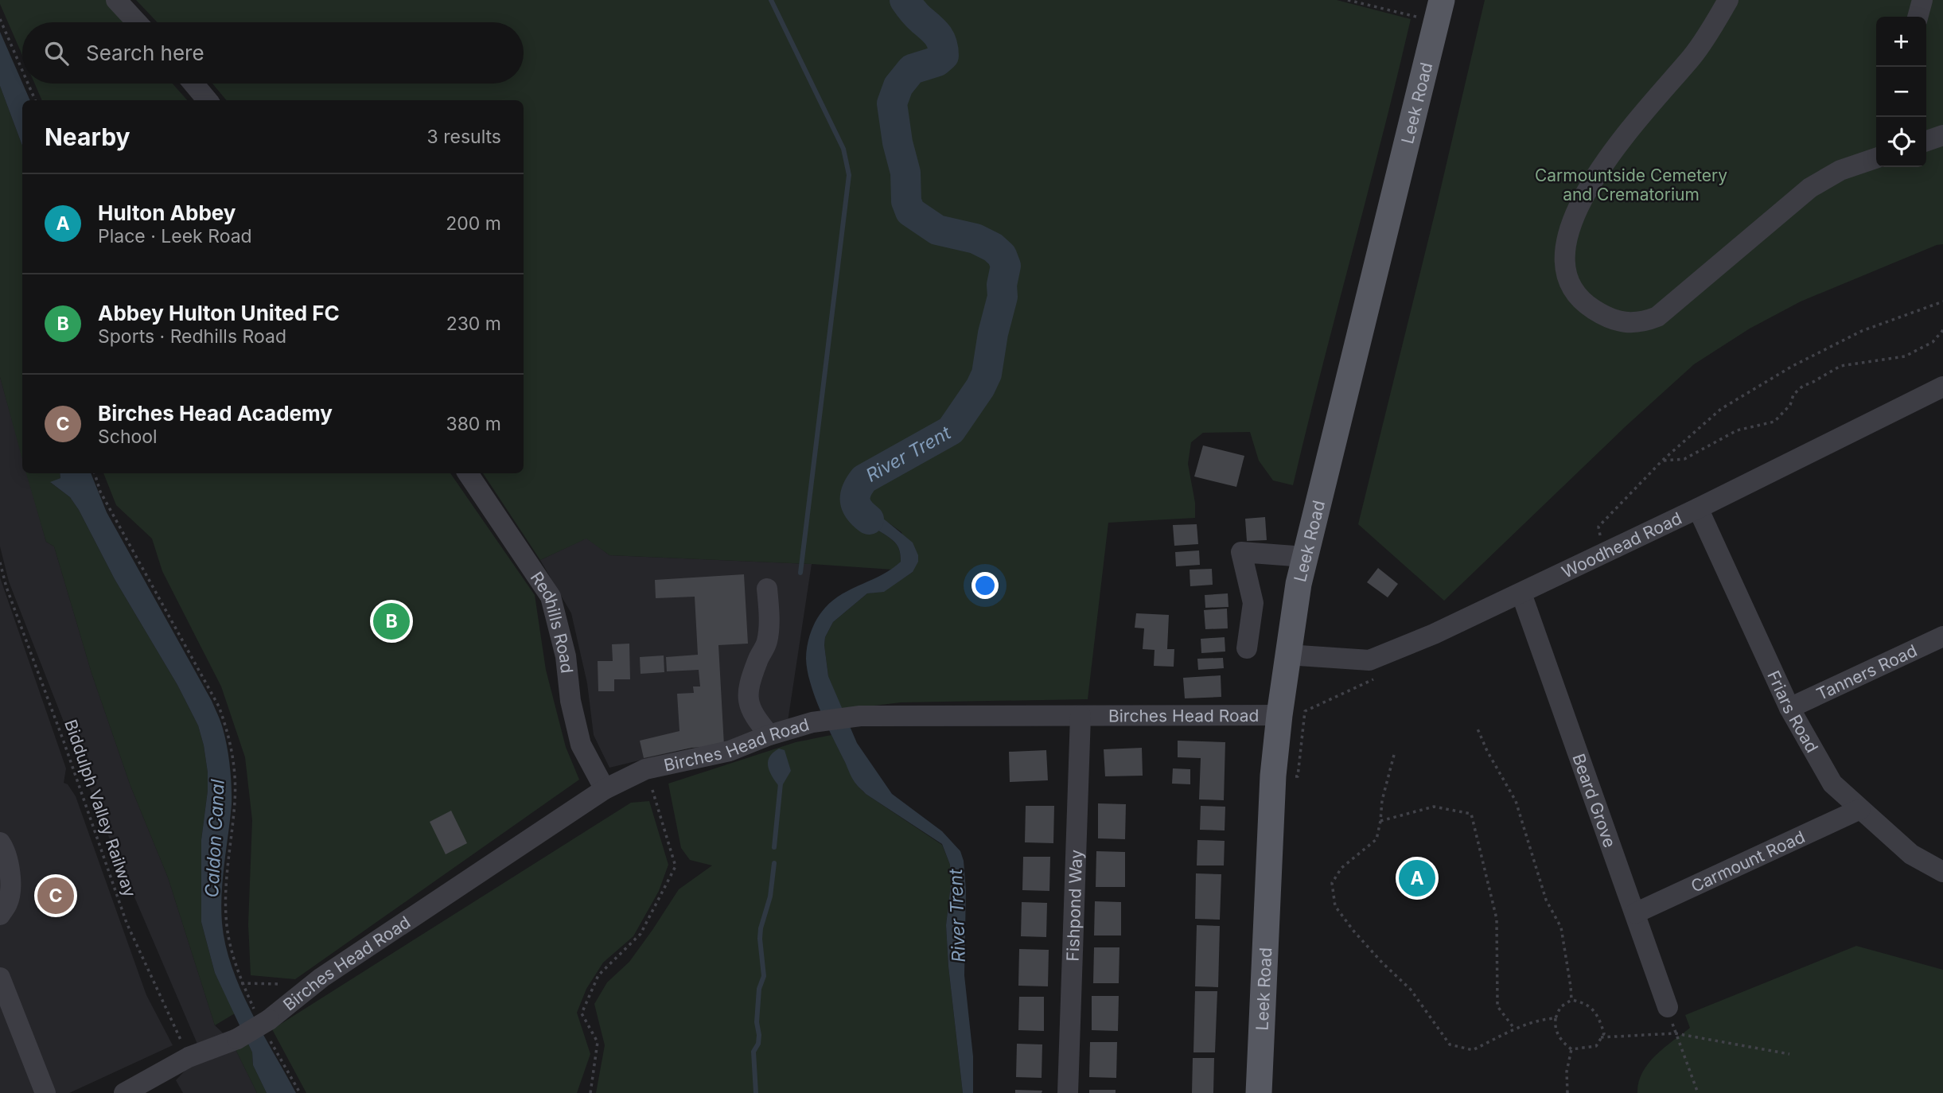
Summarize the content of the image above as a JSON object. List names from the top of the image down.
{
  "streets": {
    "main road": ["Leek Road"],
    "street": [
      "Woodhead Road",
      "Redhills Road",
      "Tanners Road",
      "Friars Road",
      "Birches Head Road",
      "Beard Grove",
      "Carmount Road",
      "Fishpond Way"
    ],
    "path": ["Biddulph Valley Railway"]
  },
  "crossings": [
    ["Leek Road", "Woodhead Road"],
    ["Leek Road", "Birches Head Road"],
    ["Woodhead Road", "Friars Road"],
    ["Woodhead Road", "Beard Grove"],
    ["Redhills Road", "Birches Head Road"],
    ["Tanners Road", "Friars Road"],
    ["Friars Road", "Carmount Road"],
    ["Birches Head Road", "Biddulph Valley Railway"],
    ["Birches Head Road", "Fishpond Way"],
    ["Beard Grove", "Carmount Road"]
  ],
  "water": ["River Trent", "Caldon Canal"],
  "parks": ["Carmountside Cemetery and Crematorium"],
  "page": {
    "map_buttons": ["+", "−"],
    "search": "Search here",
    "heading": ["Nearby", "3 results"],
    "list": [
      {
        "mark": "A",
        "name": "Hulton Abbey",
        "note": "Place · Leek Road",
        "value": "200 m"
      },
      {
        "mark": "B",
        "name": "Abbey Hulton United FC",
        "note": "Sports · Redhills Road",
        "value": "230 m"
      },
      {
        "mark": "C",
        "name": "Birches Head Academy",
        "note": "School",
        "value": "380 m"
      }
    ],
    "pins": ["B", "A", "C"]
  }
}
